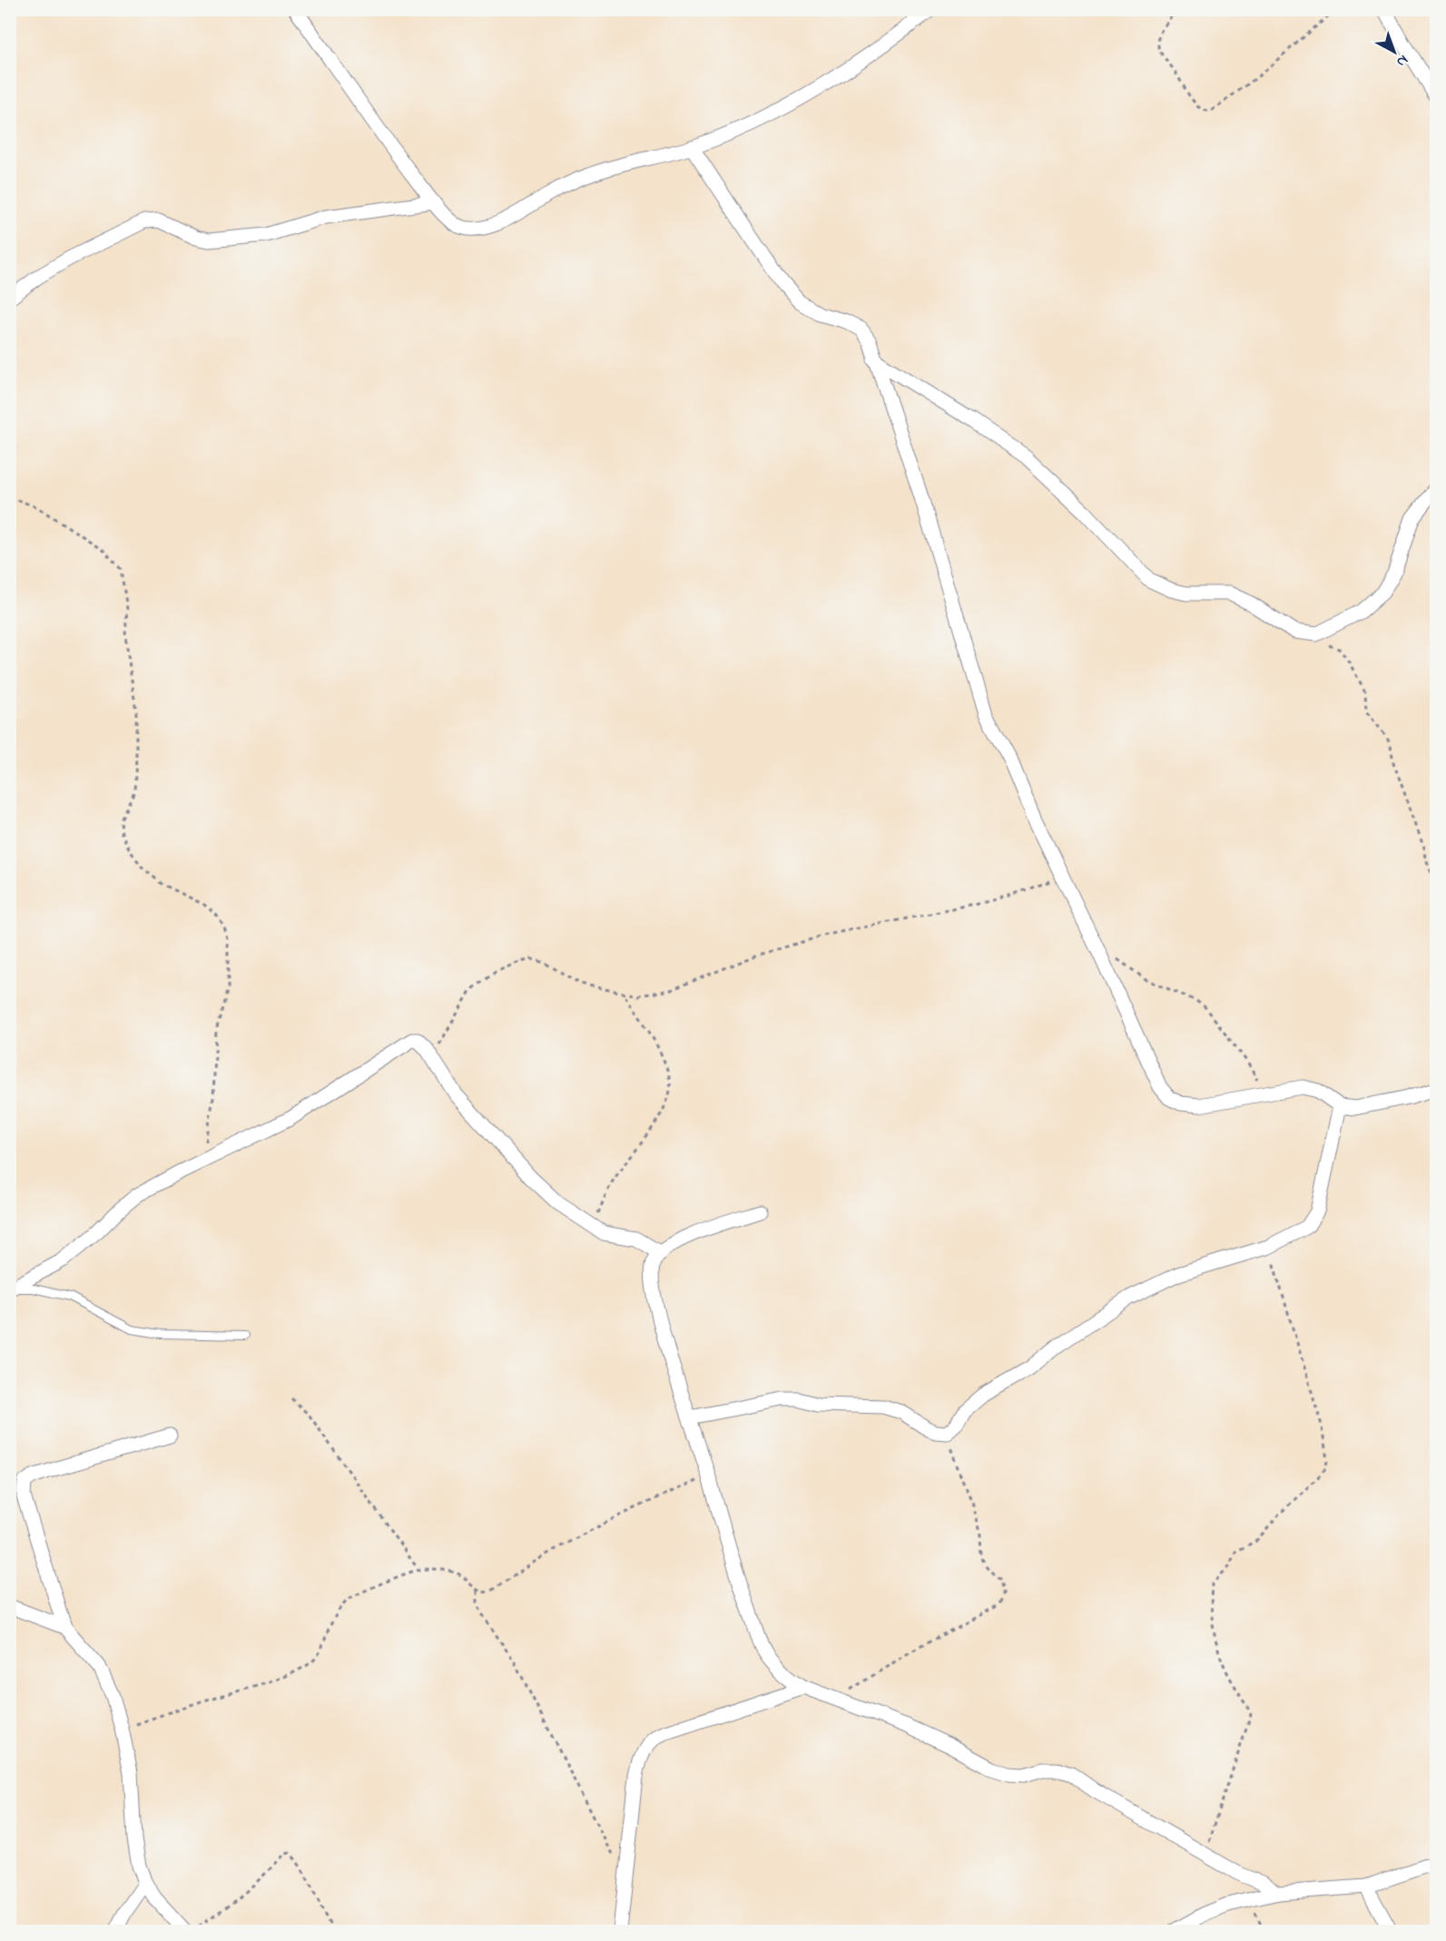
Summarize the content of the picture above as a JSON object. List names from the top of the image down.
{
  "north": "bottom right"
}
